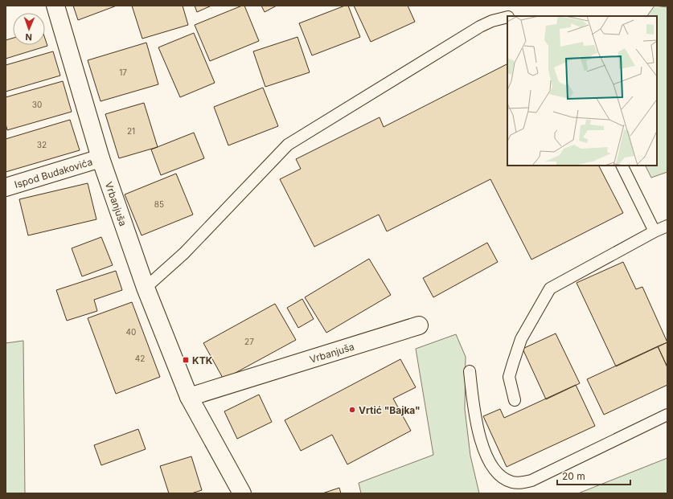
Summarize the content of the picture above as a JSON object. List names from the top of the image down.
{
  "streets": {
    "street": ["Ispod Budakovića", "Vrbanjuša"]
  },
  "crossings": [
    ["Ispod Budakovića", "Vrbanjuša"]
  ],
  "places": {
    "transit": ["KTK"],
    "other": ["Vrtić \"Bajka\""]
  },
  "house_numbers": [
    "17",
    "30",
    "21",
    "32",
    "85",
    "40",
    "27",
    "42"
  ],
  "scale_bar": "20 m",
  "north": "bottom"
}
